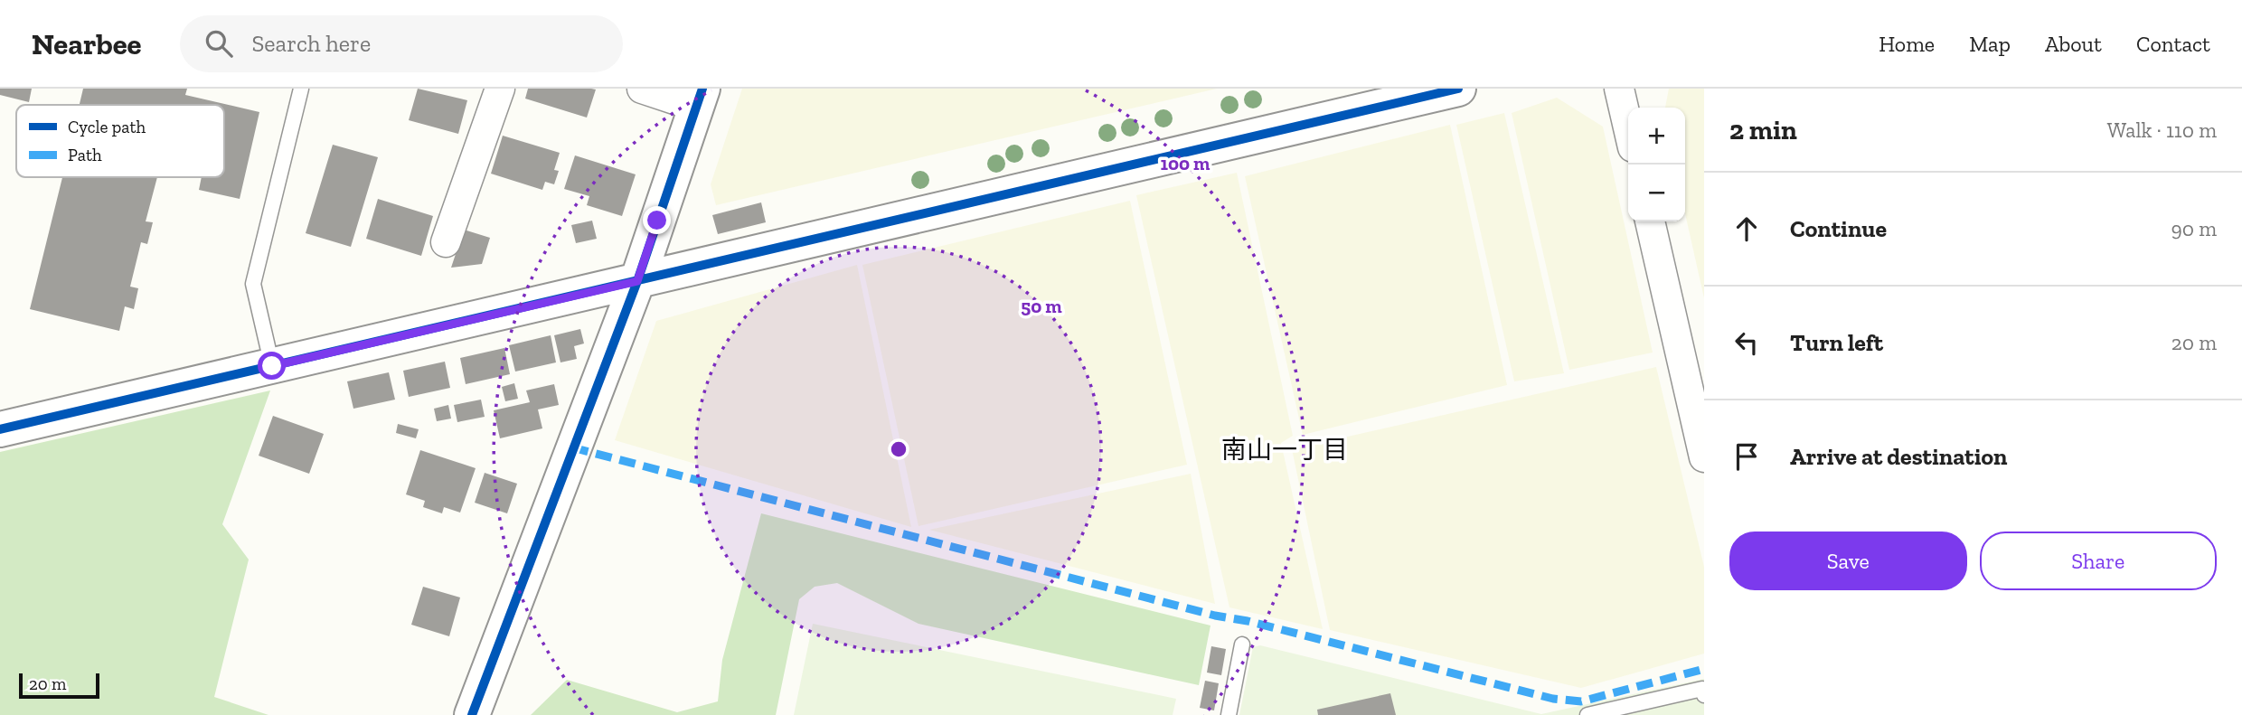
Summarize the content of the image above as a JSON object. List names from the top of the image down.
{
  "districts": ["南山一丁目"],
  "legend": ["Cycle path", "Path"],
  "scale_bar": "20 m",
  "page": {
    "header": "Nearbee",
    "search": "Search here",
    "nav": [
      "Home",
      "Map",
      "About",
      "Contact"
    ],
    "heading": ["2 min", "Walk · 110 m"],
    "map_buttons": ["+", "−"],
    "list": [
      ["Continue", "90 m"],
      ["Turn left", "20 m"],
      "Arrive at destination"
    ],
    "buttons": ["Save", "Share"],
    "scale": "20 m"
  },
  "rings": ["100 m", "50 m"]
}
